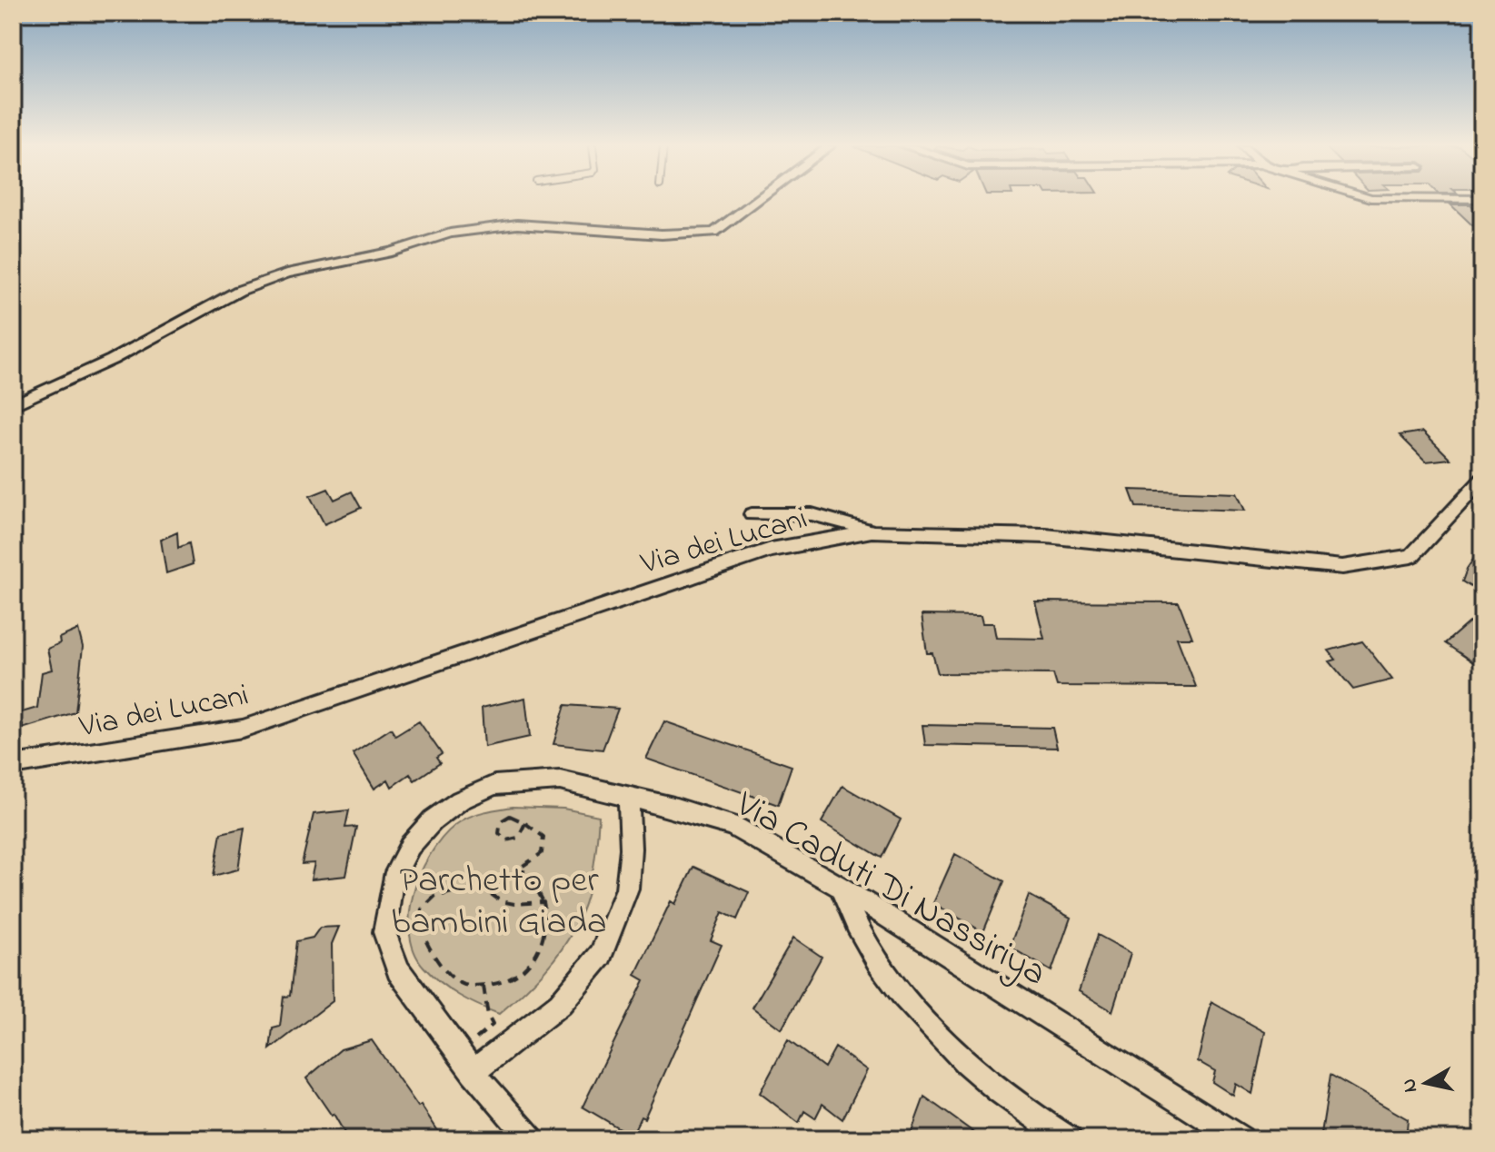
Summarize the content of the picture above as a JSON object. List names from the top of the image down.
{
  "streets": {
    "street": ["Via dei Lucani", "Via Caduti Di Nassiriya"]
  },
  "parks": ["Parchetto per bambini Giada"],
  "north": "left"
}
